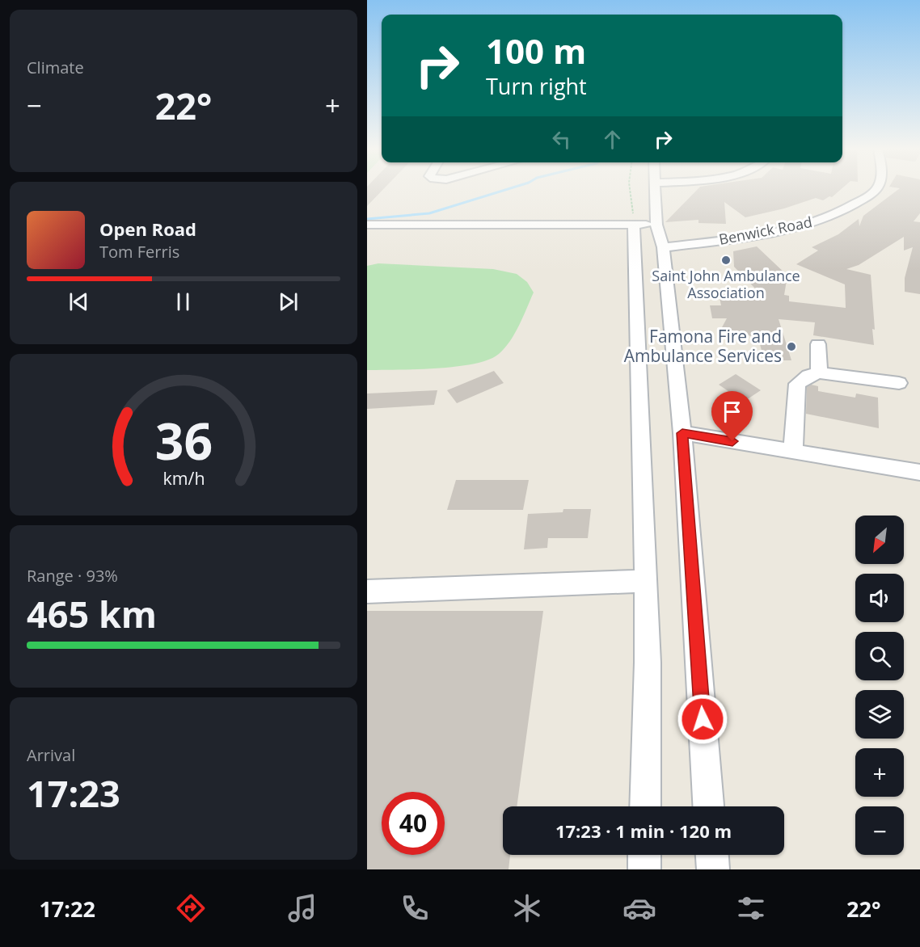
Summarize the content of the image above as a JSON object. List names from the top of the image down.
{
  "streets": {
    "street": ["Benwick Road"]
  },
  "places": ["Saint John Ambulance Association", "Famona Fire and Ambulance Services"],
  "north": "bottom left",
  "page": {
    "tile": [
      "Climate",
      ["Range · 93%", "465 km"],
      ["Arrival", "17:23"]
    ],
    "turn": ["100 m", "Turn right"],
    "heat": ["−", "22°", "+"],
    "song": ["Open Road", "Tom Ferris"],
    "map_buttons": ["+", "−"],
    "limit": "40",
    "trip": "17:23 · 1 min · 120 m",
    "tabs": ["17:22", "22°"],
    "gauge": ["36", "km/h"]
  }
}
